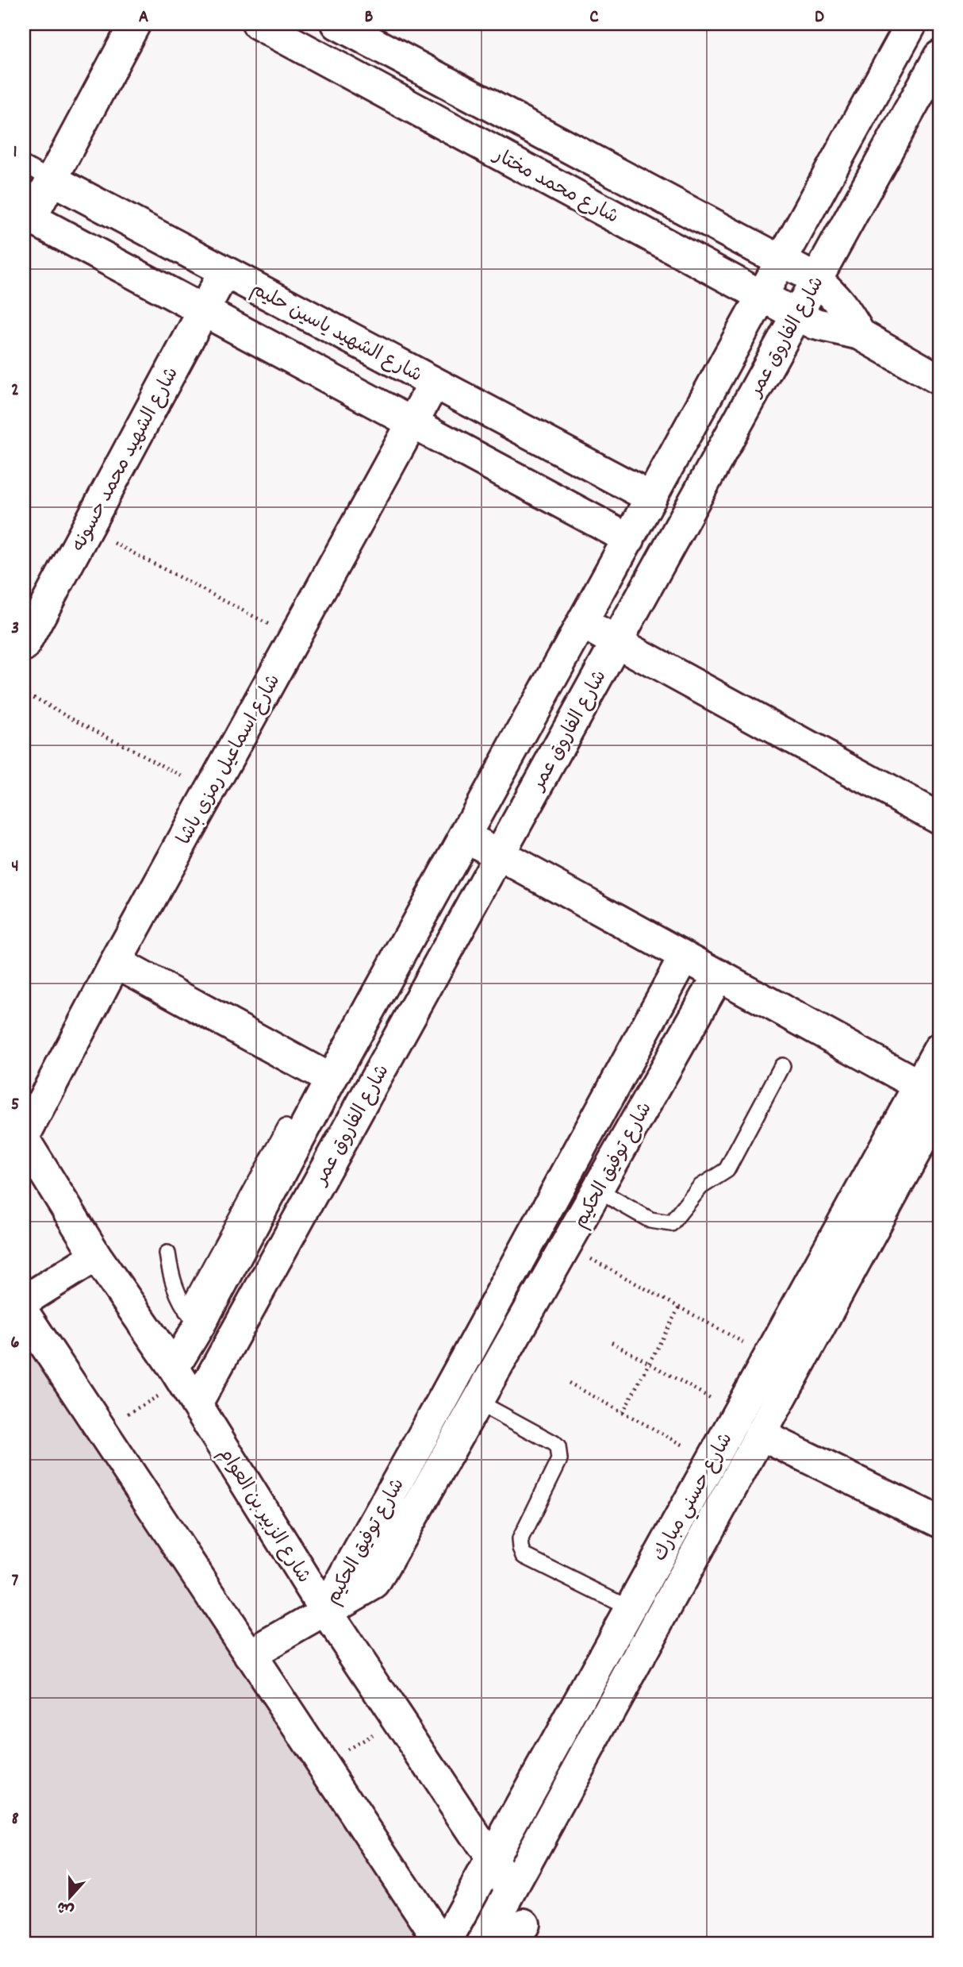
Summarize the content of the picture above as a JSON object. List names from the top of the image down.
{
  "streets": {
    "street": [
      "شارع محمد مختار",
      "شارع الشهيد ياسين حليم",
      "شارع الفاروق عمر",
      "شارع الشهيد محمد حسونه",
      "شارع اسماعيل رمزى باشا",
      "شارع توفيق الحكيم",
      "شارع حسني مبارك",
      "شارع الزبير بن العوام"
    ]
  },
  "crossings": [
    ["شارع محمد مختار", "شارع الفاروق عمر"],
    ["شارع الشهيد ياسين حليم", "شارع الفاروق عمر"],
    ["شارع الشهيد ياسين حليم", "شارع الشهيد محمد حسونه"],
    ["شارع الشهيد ياسين حليم", "شارع اسماعيل رمزى باشا"],
    ["شارع الفاروق عمر", "شارع الزبير بن العوام"],
    ["شارع اسماعيل رمزى باشا", "شارع الزبير بن العوام"],
    ["شارع توفيق الحكيم", "شارع الزبير بن العوام"],
    ["شارع حسني مبارك", "شارع الزبير بن العوام"]
  ],
  "north": "bottom",
  "grid": {
    "columns": [
      "A",
      "B",
      "C",
      "D"
    ],
    "rows": [
      "1",
      "2",
      "3",
      "4",
      "5",
      "6",
      "7",
      "8"
    ]
  }
}
